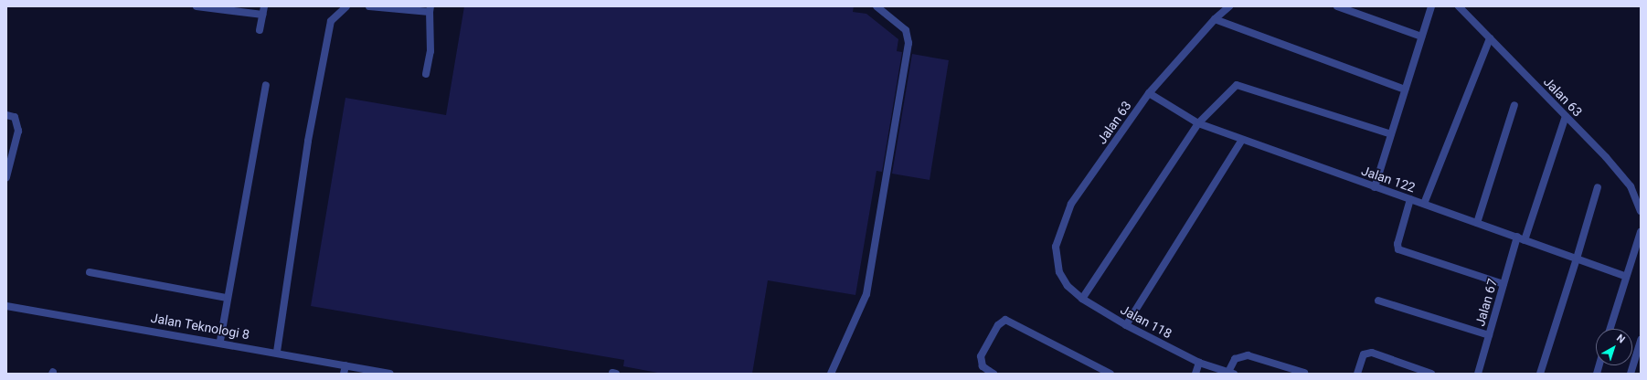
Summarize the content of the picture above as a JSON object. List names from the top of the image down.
{
  "streets": {
    "street": [
      "Jalan 63",
      "Jalan 122",
      "Jalan 67",
      "Jalan 118",
      "Jalan Teknologi 8"
    ]
  },
  "crossings": [
    ["Jalan 63", "Jalan 122"],
    ["Jalan 63", "Jalan 118"],
    ["Jalan 122", "Jalan 67"]
  ],
  "north": "top right"
}
